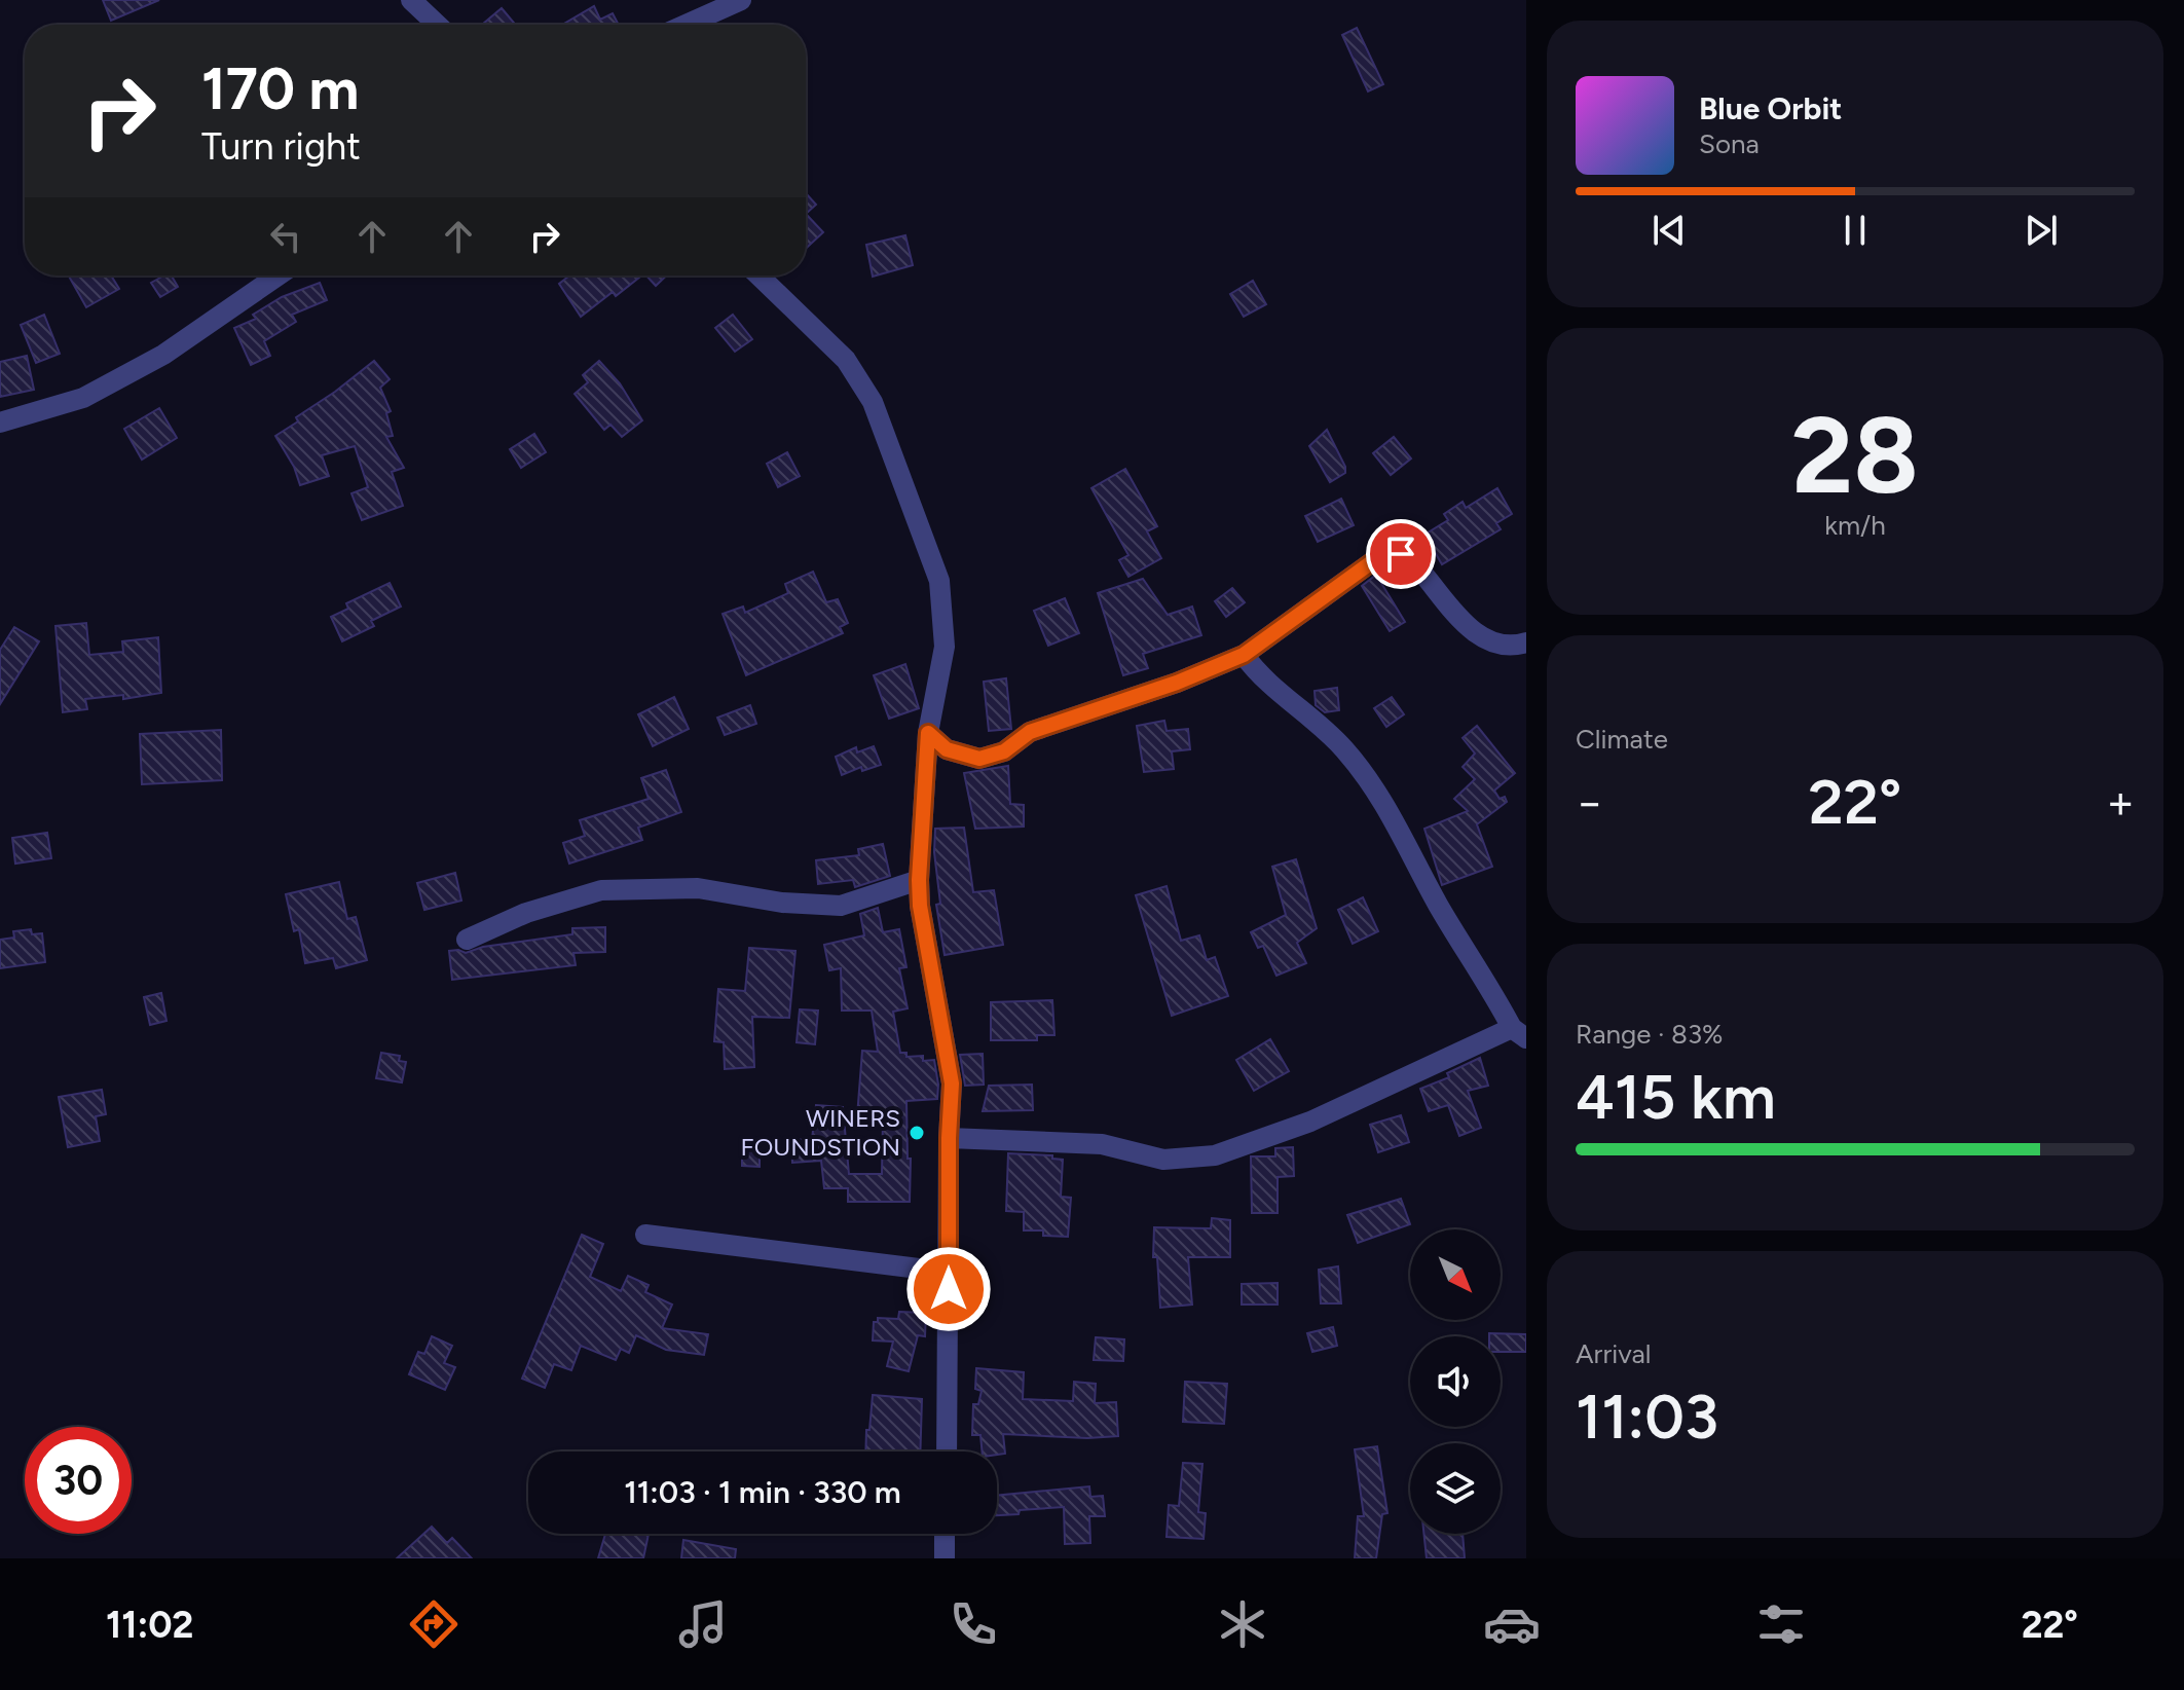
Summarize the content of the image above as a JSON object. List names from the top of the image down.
{
  "places": ["WINERS FOUNDSTION"],
  "north": "bottom right",
  "page": {
    "turn": ["170 m", "Turn right"],
    "song": ["Blue Orbit", "Sona"],
    "tile": [
      ["28", "km/h"],
      "Climate",
      ["Range · 83%", "415 km"],
      ["Arrival", "11:03"]
    ],
    "heat": ["−", "22°", "+"],
    "limit": "30",
    "trip": "11:03 · 1 min · 330 m",
    "tabs": ["11:02", "22°"]
  }
}
